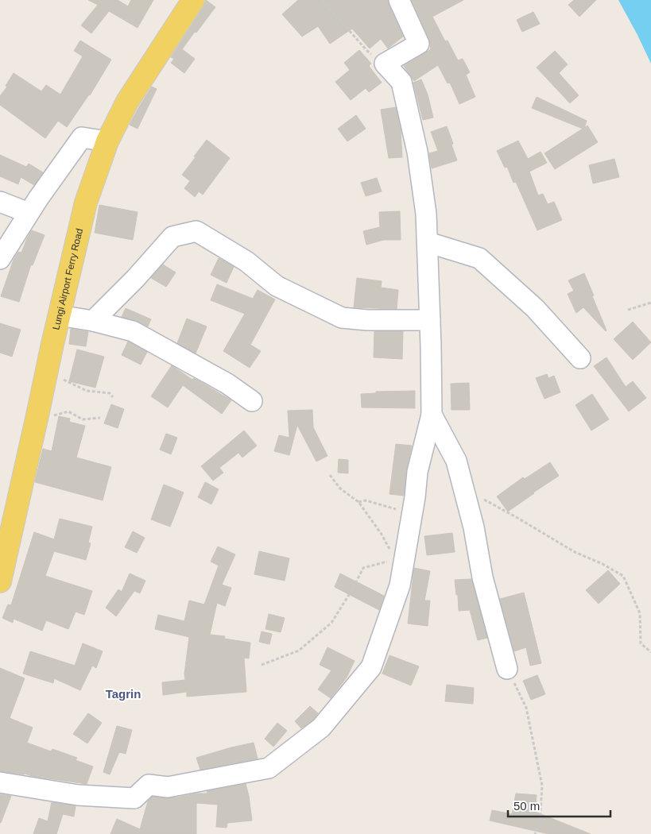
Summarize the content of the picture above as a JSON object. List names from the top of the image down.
{
  "streets": {
    "main road": ["Lungi Airport Ferry Road"]
  },
  "districts": ["Tagrin"],
  "scale_bar": "50 m"
}
